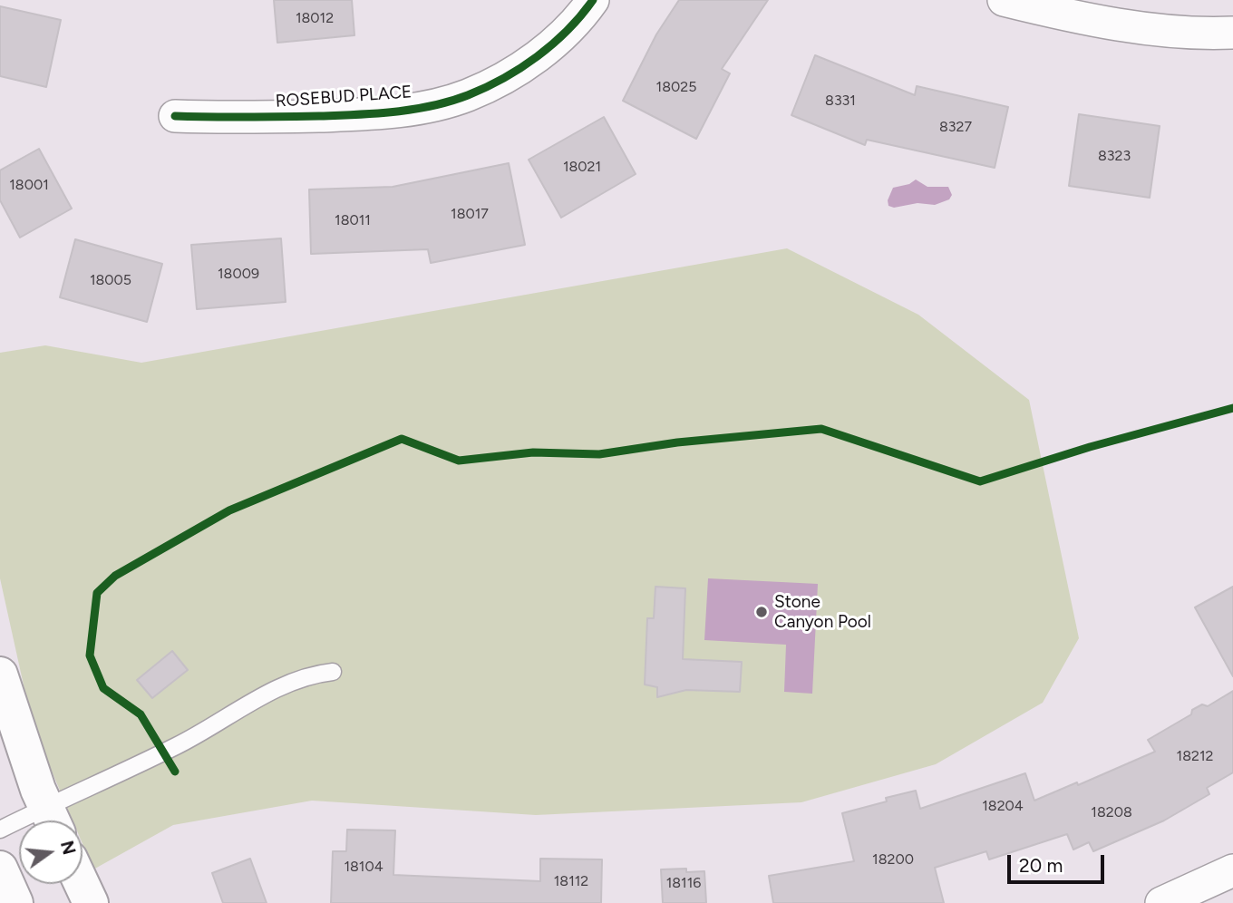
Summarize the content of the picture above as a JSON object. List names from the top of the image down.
{
  "streets": {
    "street": ["ROSEBUD PLACE"]
  },
  "places": ["Stone Canyon Pool"],
  "house_numbers": [
    "18012",
    "18025",
    "8331",
    "8327",
    "8323",
    "18021",
    "18001",
    "18017",
    "18011",
    "18009",
    "18005",
    "18212",
    "18204",
    "18208",
    "18200",
    "18104",
    "18112",
    "18116"
  ],
  "scale_bar": "20 m",
  "north": "right"
}
